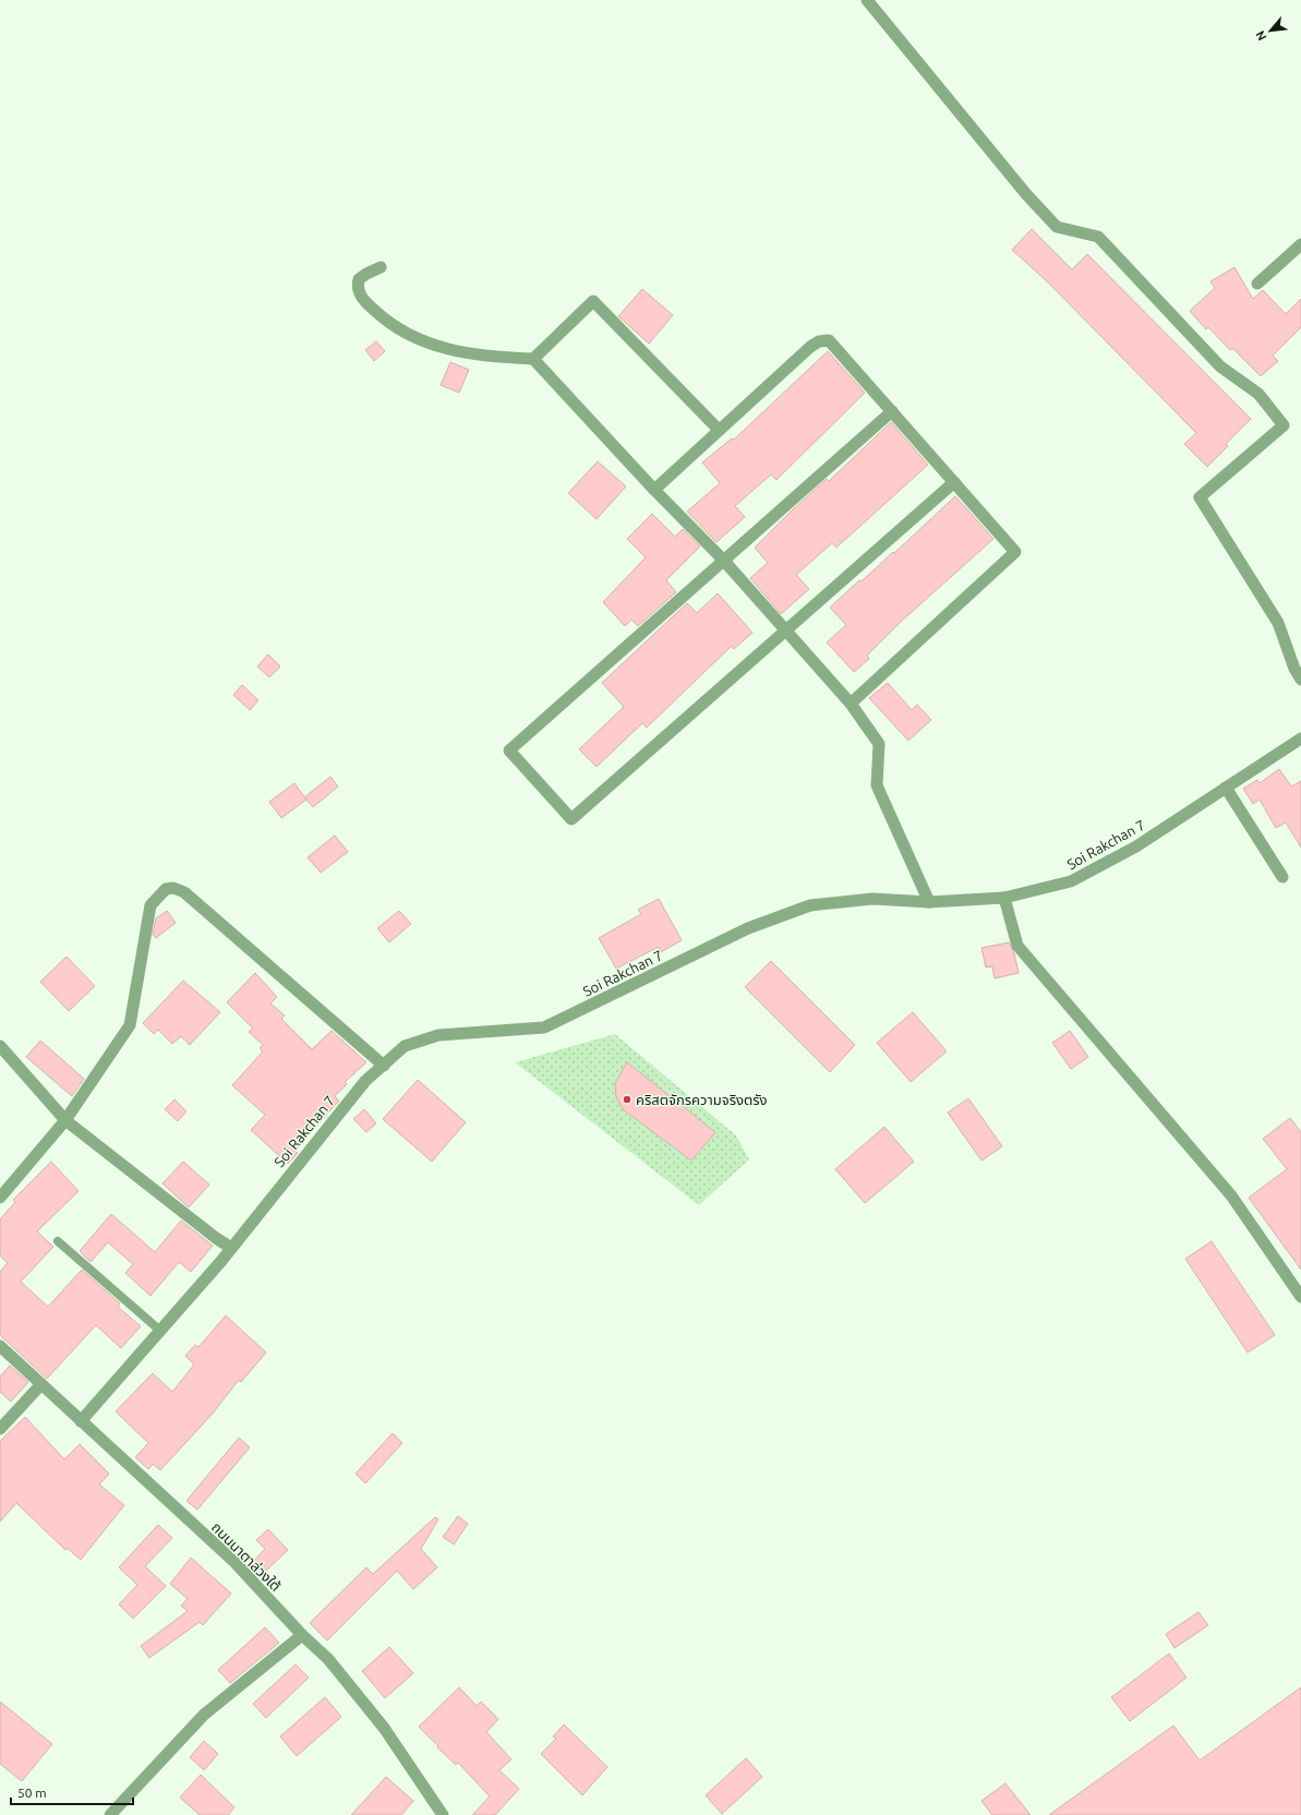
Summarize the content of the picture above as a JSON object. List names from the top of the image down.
{
  "streets": {
    "street": ["Soi Rakchan 7", "ถนนนาตาล่วงใต้"]
  },
  "crossings": [
    ["Soi Rakchan 7", "ถนนนาตาล่วงใต้"]
  ],
  "places": ["คริสตจักรความจริงตรัง"],
  "scale_bar": "50 m",
  "north": "bottom left"
}
